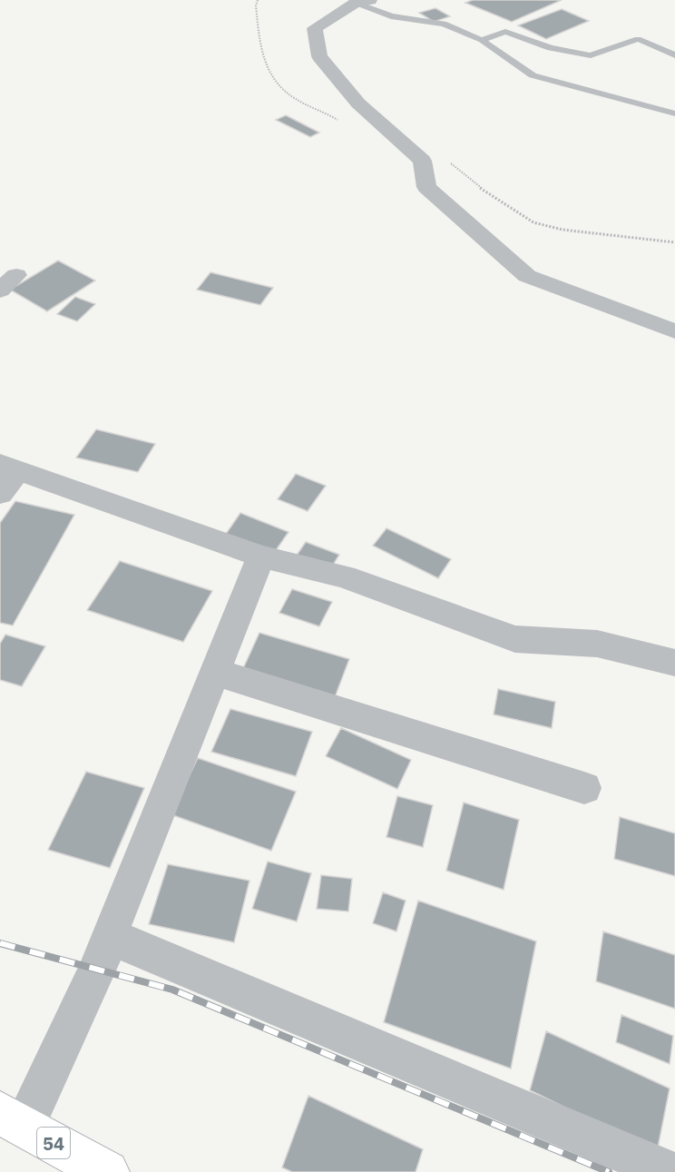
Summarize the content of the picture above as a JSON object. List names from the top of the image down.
{
  "streets": {
    "main road": ["54"]
  }
}
